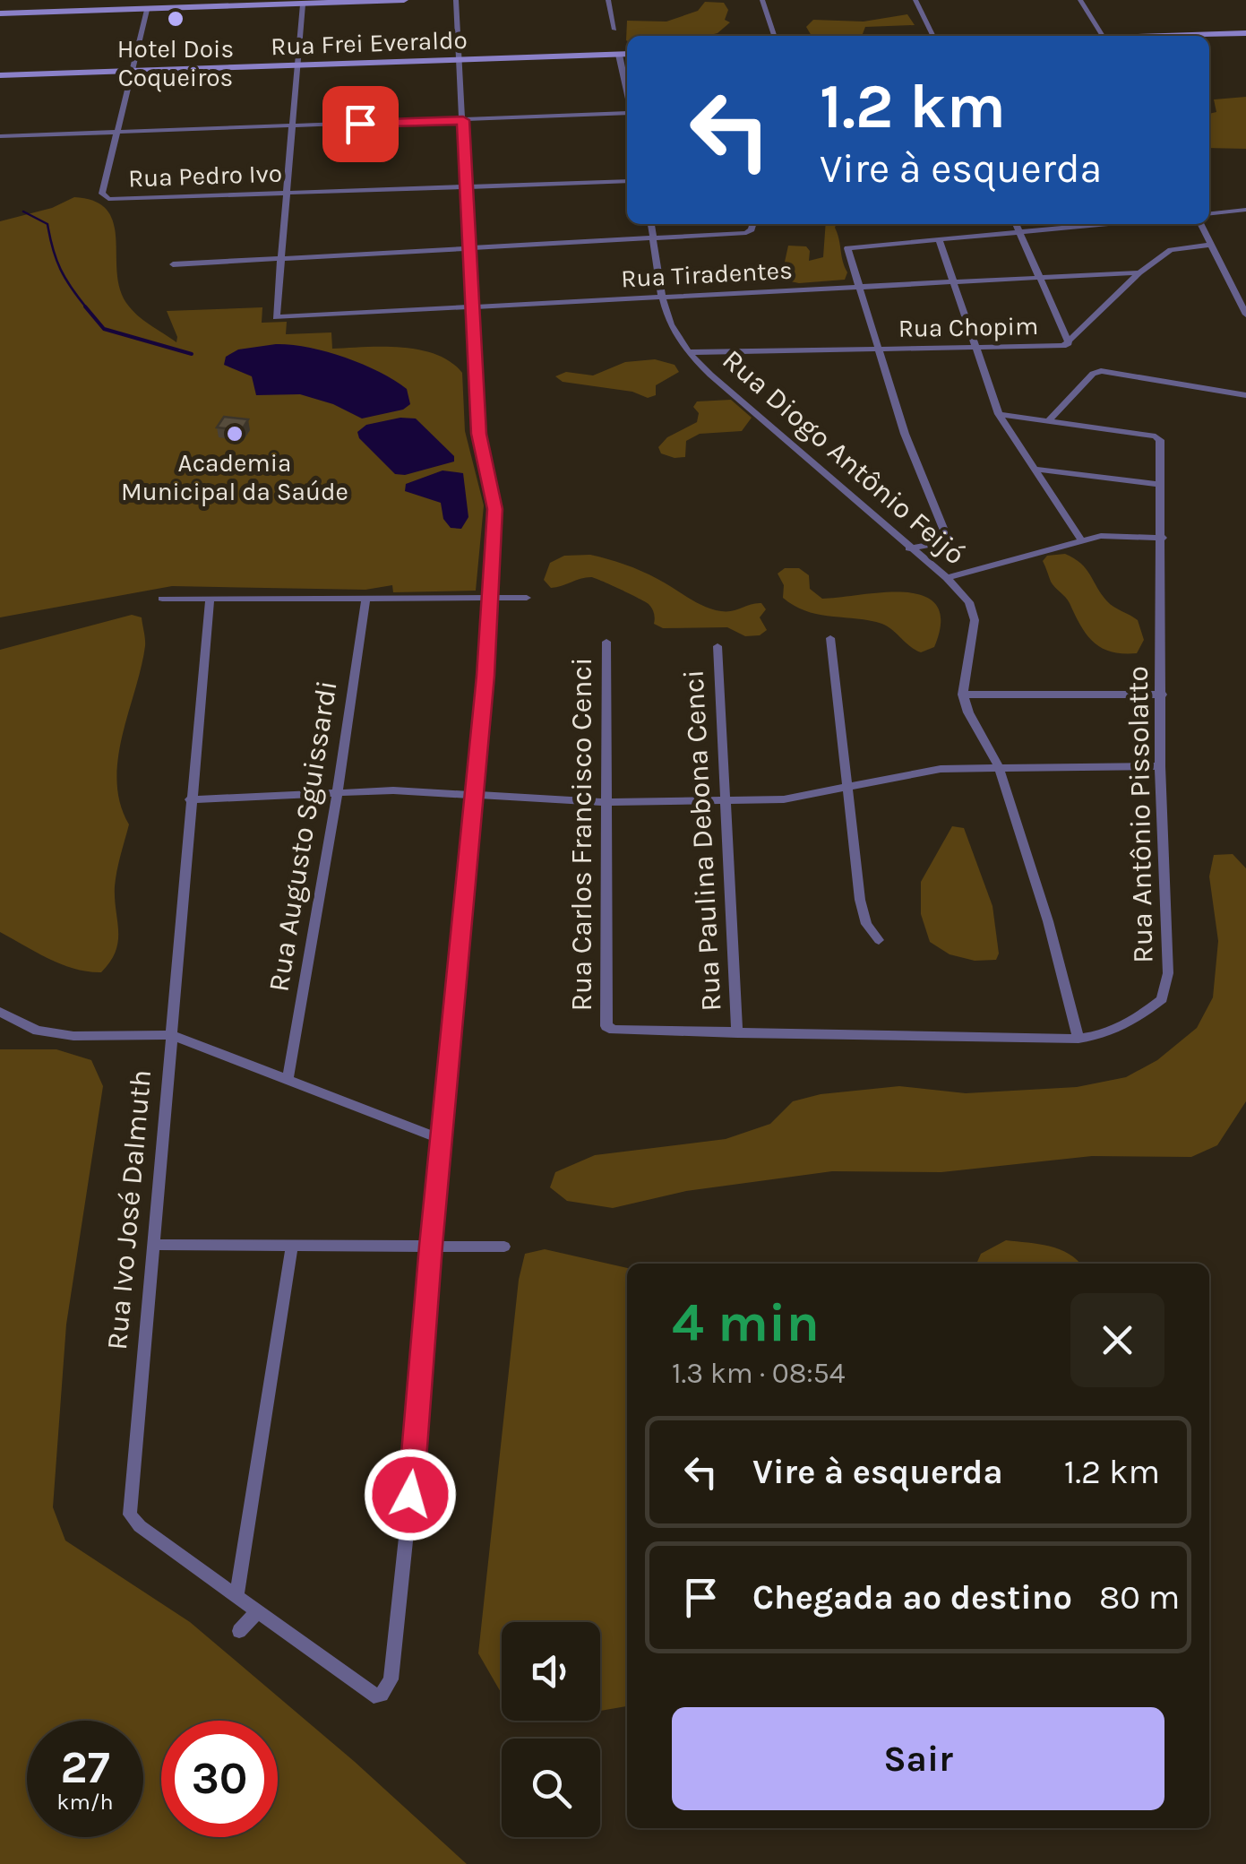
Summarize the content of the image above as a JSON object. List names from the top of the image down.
{
  "streets": {
    "street": [
      "Rua Frei Everaldo",
      "Rua Pedro Ivo",
      "Rua Tiradentes",
      "Rua Chopim",
      "Rua Diogo Antônio Feijó",
      "Rua Antônio Pissolatto",
      "Rua Carlos Francisco Cenci",
      "Rua Augusto Sguissardi",
      "Rua Paulina Debona Cenci",
      "Rua Ivo José Dalmuth"
    ]
  },
  "crossings": [
    ["Rua Tiradentes", "Rua Chopim"],
    ["Rua Tiradentes", "Rua Diogo Antônio Feijó"],
    ["Rua Chopim", "Rua Diogo Antônio Feijó"],
    ["Rua Antônio Pissolatto", "Rua Carlos Francisco Cenci"],
    ["Rua Antônio Pissolatto", "Rua Paulina Debona Cenci"]
  ],
  "places": ["Hotel Dois Coqueiros", "Academia Municipal da Saúde"],
  "page": {
    "turn": ["1.2 km", "Vire à esquerda"],
    "heading": ["4 min", "1.3 km · 08:54"],
    "list": [
      {
        "name": "Vire à esquerda",
        "value": "1.2 km"
      },
      {
        "name": "Chegada ao destino",
        "value": "80 m"
      }
    ],
    "buttons": "Sair",
    "speed": "27 km/h",
    "limit": "30"
  }
}
